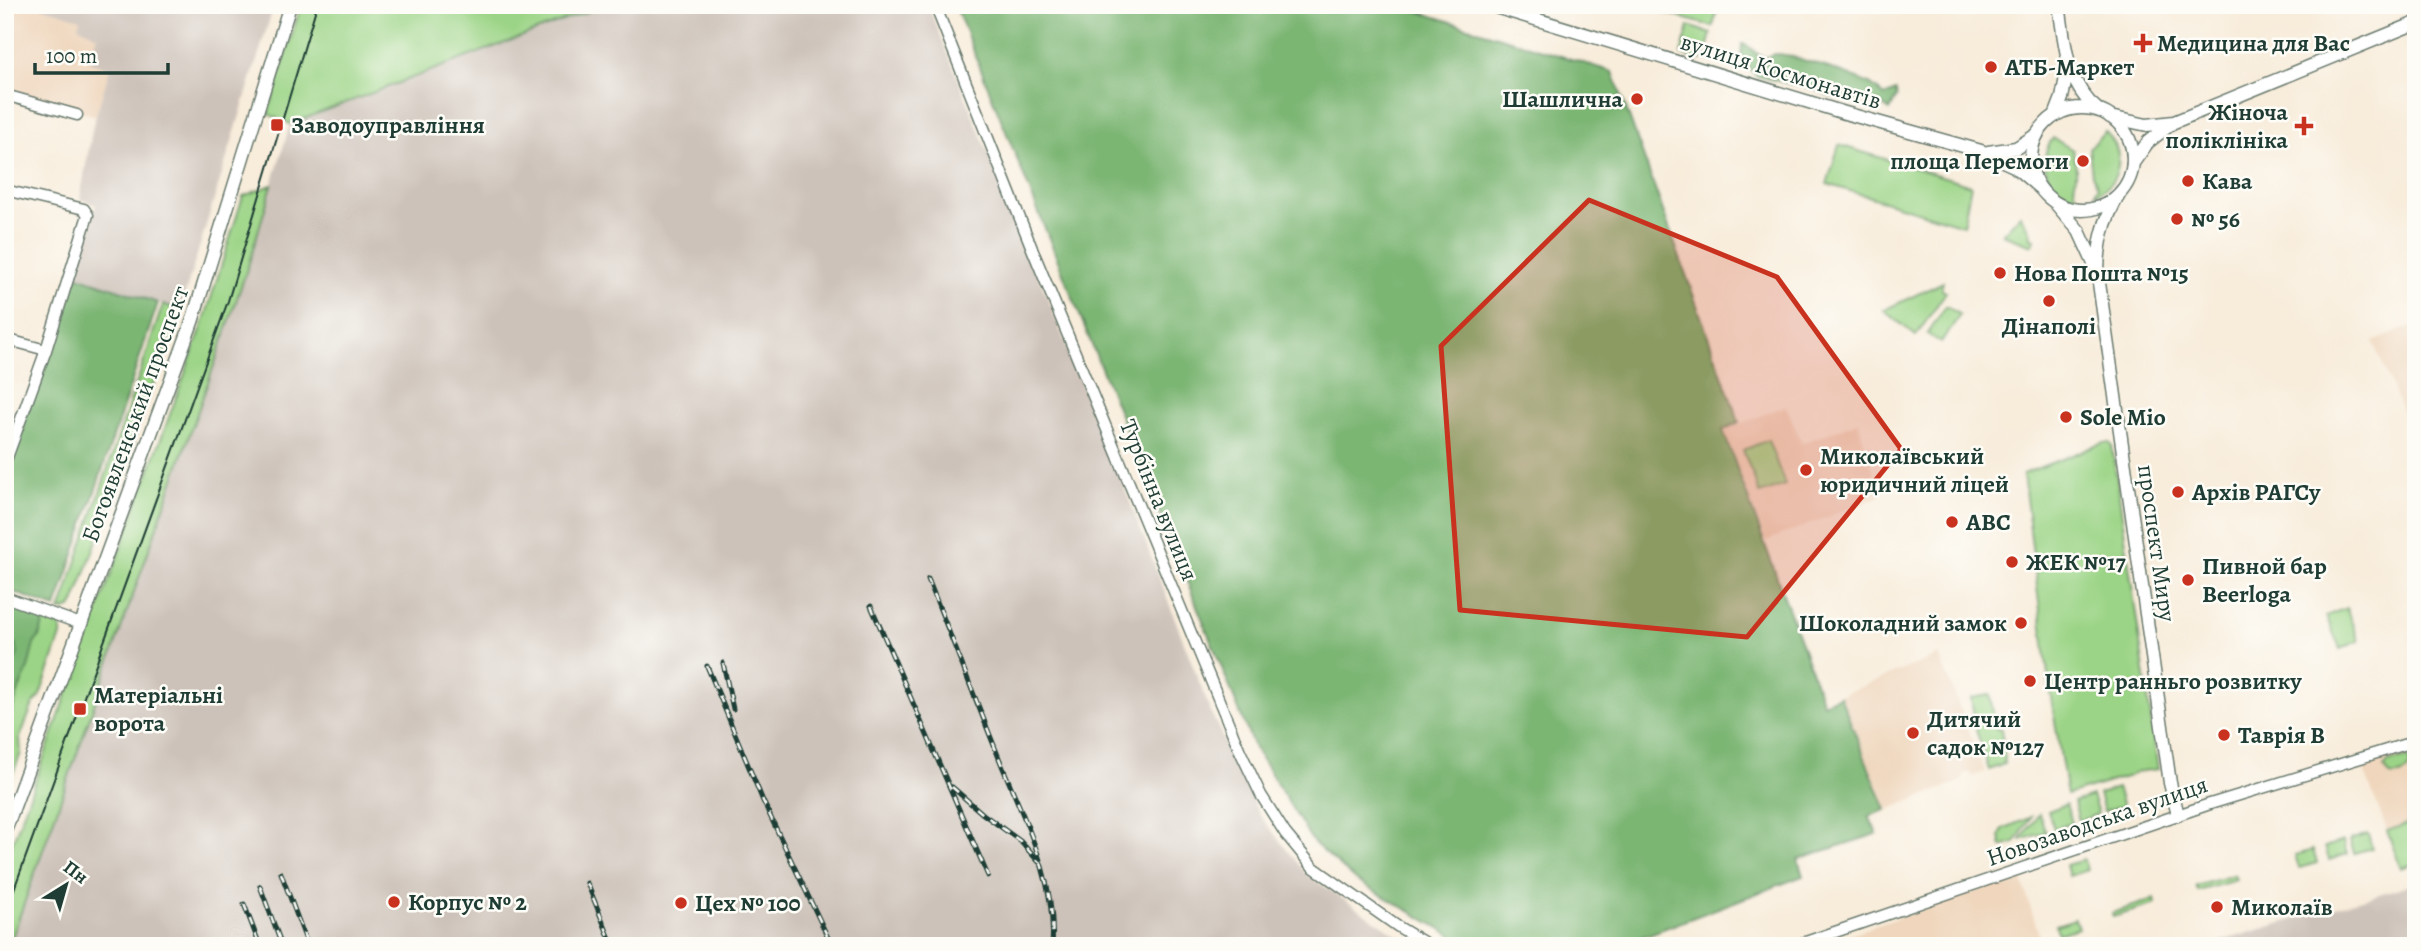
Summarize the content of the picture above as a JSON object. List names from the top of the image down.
{
  "streets": {
    "main road": ["вулиця Космонавтів", "Богоявленський проспект", "проспект Миру"],
    "street": ["Турбінна вулиця", "Новозаводська вулиця"]
  },
  "crossings": [
    ["вулиця Космонавтів", "проспект Миру"],
    ["проспект Миру", "Новозаводська вулиця"]
  ],
  "places": {
    "health": ["Медицина для Вас", "Жіноча поліклініка"],
    "other": [
      "АТБ-Маркет",
      "Шашлична",
      "площа Перемоги",
      "Кава",
      "№ 56",
      "Нова Пошта №15",
      "Дінаполі",
      "Sole Mio",
      "Миколаївський юридичний ліцей",
      "Архів РАГСу",
      "ABC",
      "ЖЕК №17",
      "Пивной бар Beerloga",
      "Шоколадний замок",
      "Центр ранньго розвитку",
      "Дитячий садок №127",
      "Таврія В",
      "Корпус № 2",
      "Цех № 100",
      "Миколаїв"
    ],
    "transit": ["Заводоуправління", "Матеріальні ворота"]
  },
  "scale_bar": "100 m",
  "north": "top right"
}
